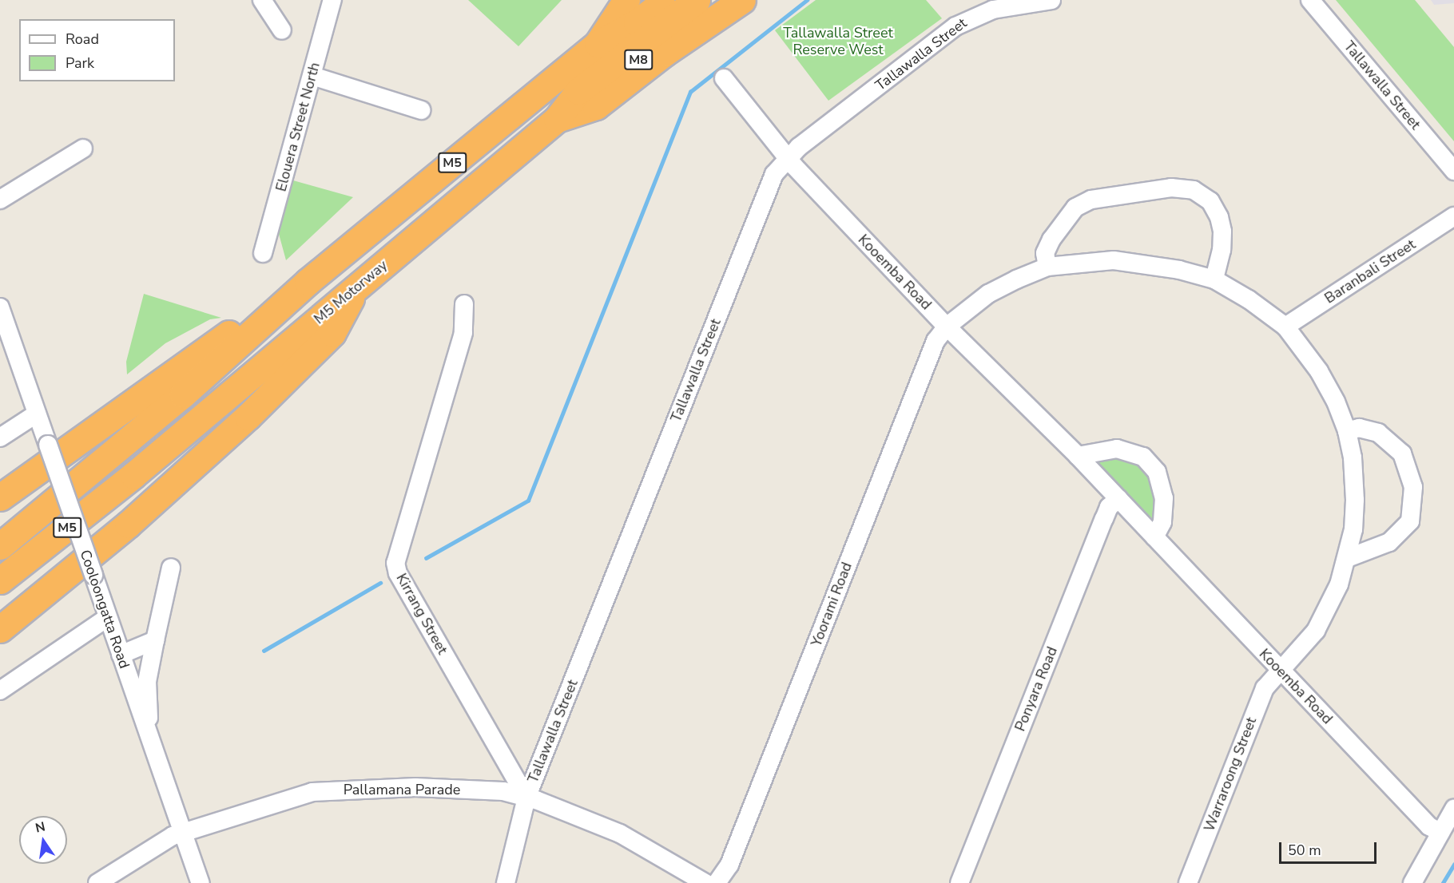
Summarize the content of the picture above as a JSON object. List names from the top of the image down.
{
  "streets": {
    "highway": ["M8", "M5", "M5 Motorway"],
    "street": [
      "Tallawalla Street",
      "Elouera Street North",
      "Baranbali Street",
      "Kooemba Road",
      "Yoorami Road",
      "Cooloongatta Road",
      "Kirrang Street",
      "Ponyara Road",
      "Warraroong Street",
      "Pallamana Parade"
    ]
  },
  "crossings": [
    ["Tallawalla Street", "Kooemba Road"],
    ["Tallawalla Street", "Kirrang Street"],
    ["Tallawalla Street", "Pallamana Parade"],
    ["M8", "M5 Motorway"],
    ["Baranbali Street", "Yoorami Road"],
    ["Baranbali Street", "Warraroong Street"],
    ["Kooemba Road", "Yoorami Road"],
    ["Kooemba Road", "Ponyara Road"],
    ["Kooemba Road", "Warraroong Street"],
    ["Yoorami Road", "Warraroong Street"],
    ["Cooloongatta Road", "Pallamana Parade"],
    ["Kirrang Street", "Pallamana Parade"]
  ],
  "parks": ["Tallawalla Street Reserve West"],
  "legend": ["Road", "Park"],
  "scale_bar": "50 m",
  "north": "top"
}
